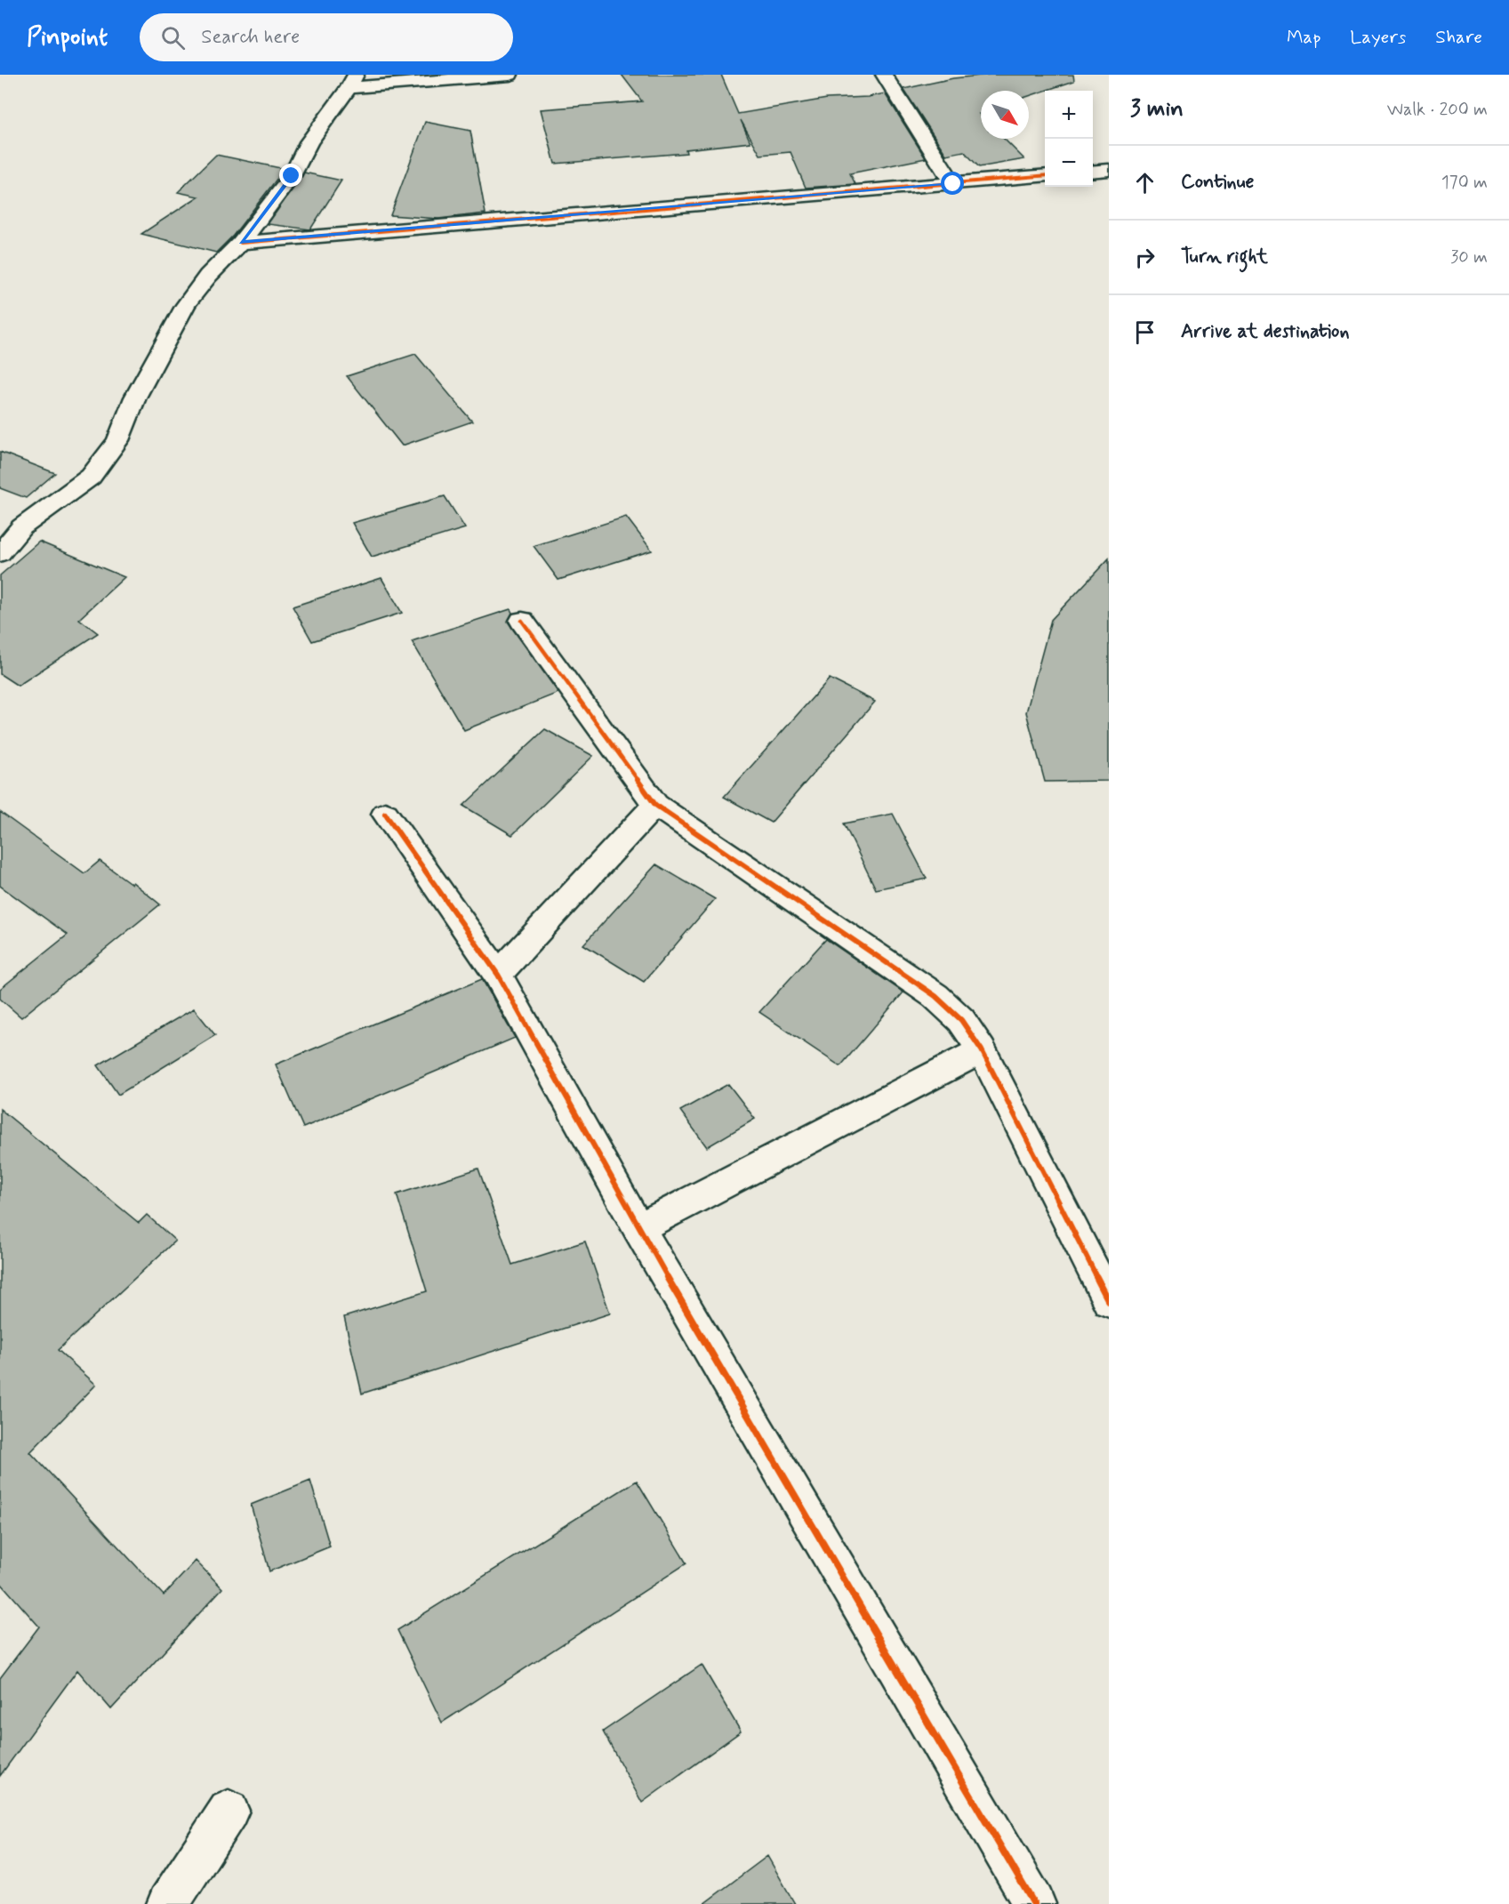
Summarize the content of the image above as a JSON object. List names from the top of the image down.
{
  "north": "bottom right",
  "page": {
    "header": "Pinpoint",
    "search": "Search here",
    "nav": ["Map", "Layers", "Share"],
    "heading": ["3 min", "Walk · 200 m"],
    "map_buttons": ["+", "−"],
    "list": [
      ["Continue", "170 m"],
      ["Turn right", "30 m"],
      "Arrive at destination"
    ]
  }
}
